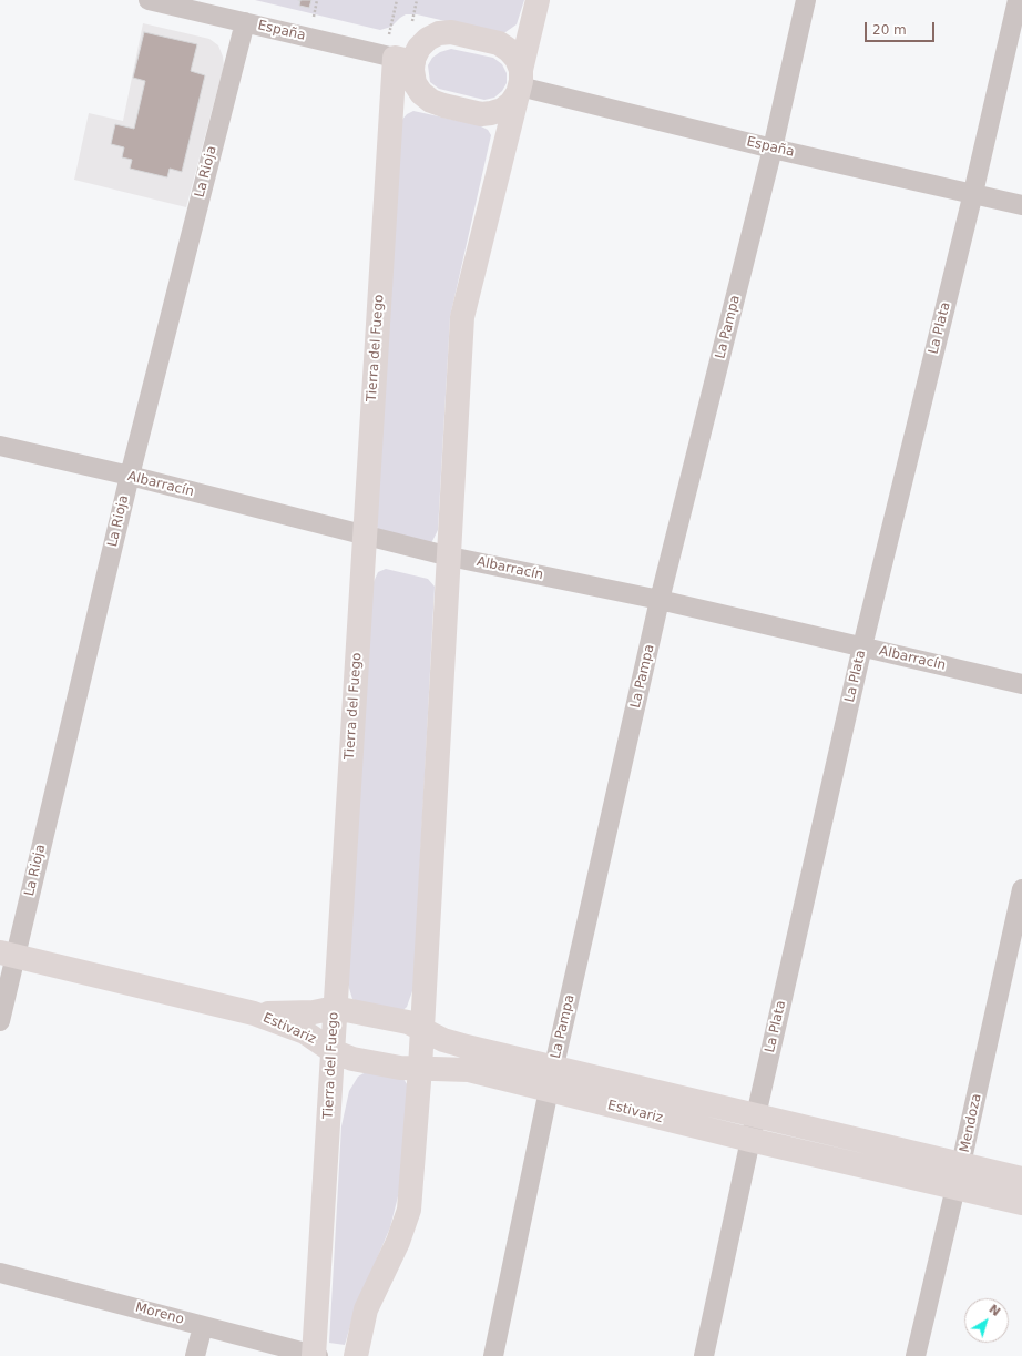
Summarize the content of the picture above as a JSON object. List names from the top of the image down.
{
  "streets": {
    "main road": ["Tierra del Fuego", "Estivariz"],
    "street": [
      "España",
      "La Rioja",
      "La Pampa",
      "La Plata",
      "Albarracín",
      "Mendoza",
      "Moreno"
    ]
  },
  "crossings": [
    ["España", "La Rioja"],
    ["España", "La Pampa"],
    ["España", "La Plata"],
    ["España", "Tierra del Fuego"],
    ["La Rioja", "Albarracín"],
    ["La Rioja", "Estivariz"],
    ["La Pampa", "Albarracín"],
    ["La Pampa", "Estivariz"],
    ["La Plata", "Albarracín"],
    ["La Plata", "Estivariz"],
    ["Tierra del Fuego", "Albarracín"],
    ["Tierra del Fuego", "Estivariz"],
    ["Tierra del Fuego", "Moreno"],
    ["Estivariz", "Mendoza"]
  ],
  "scale_bar": "20 m",
  "north": "top right"
}
